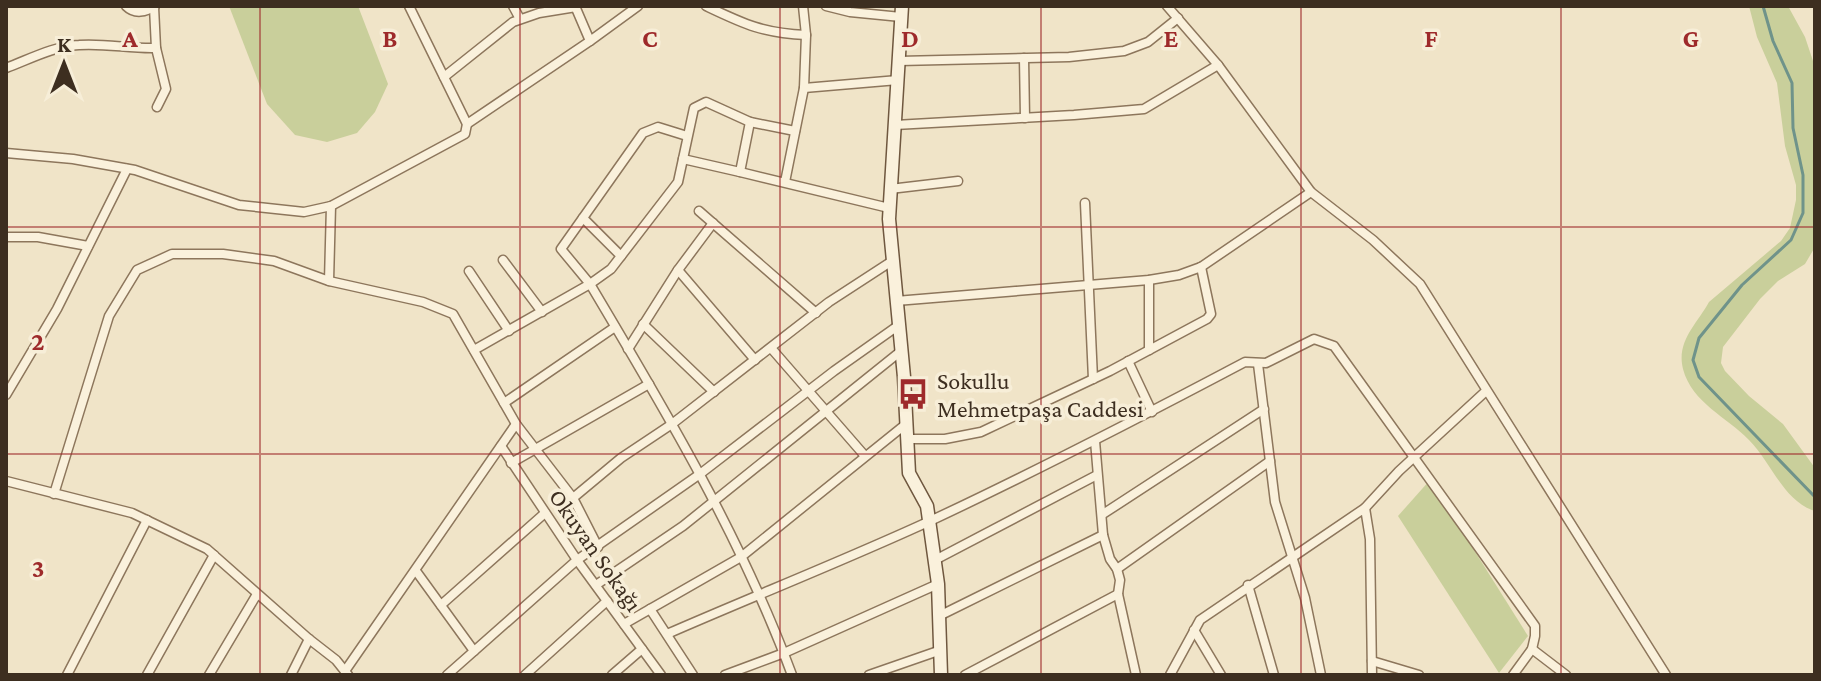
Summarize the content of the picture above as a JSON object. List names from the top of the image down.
{
  "streets": {
    "street": ["Okuyan Sokağı"]
  },
  "places": {
    "bus stop": ["Sokullu Mehmetpaşa Caddesi"]
  },
  "north": "top",
  "grid": {
    "columns": [
      "A",
      "B",
      "C",
      "D",
      "E",
      "F",
      "G"
    ],
    "rows": ["2", "3"]
  }
}
